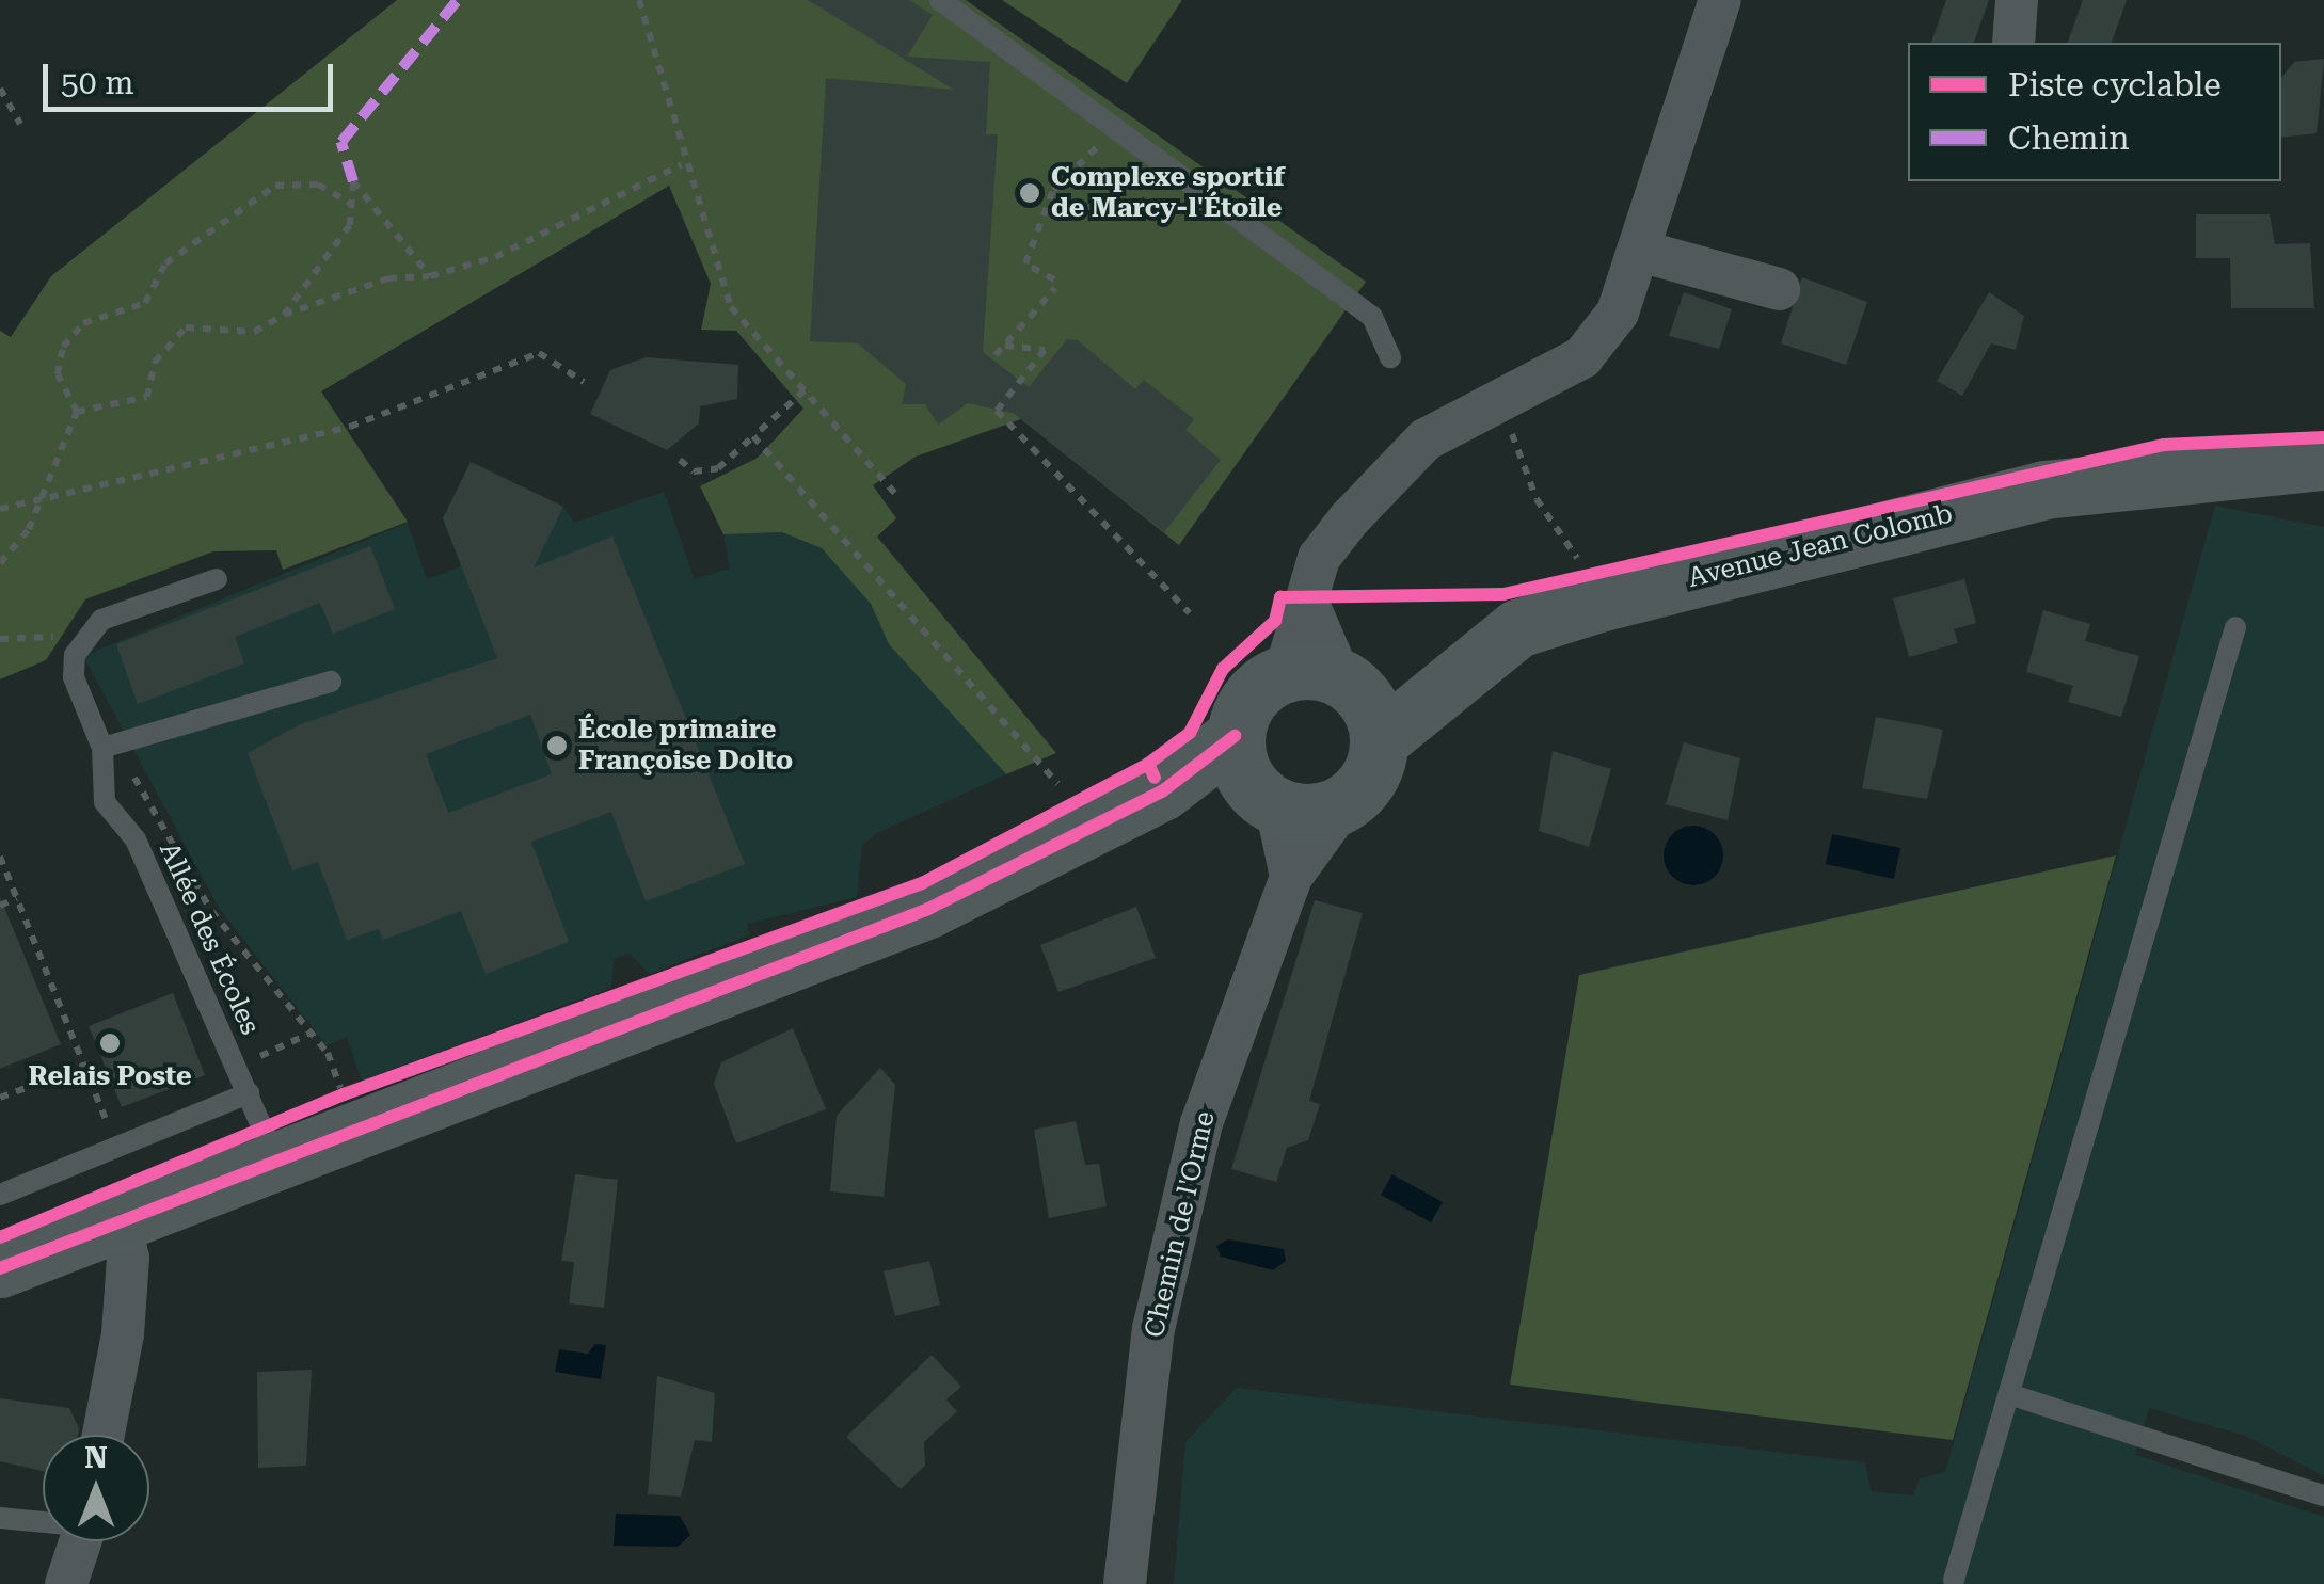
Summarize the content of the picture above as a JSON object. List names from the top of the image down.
{
  "streets": {
    "street": ["Avenue Jean Colomb", "Chemin de l'Orme"],
    "lane": ["Allée des Écoles"]
  },
  "crossings": [
    ["Avenue Jean Colomb", "Chemin de l'Orme"]
  ],
  "places": ["Complexe sportif de Marcy-l'Étoile", "École primaire Françoise Dolto", "Relais Poste"],
  "legend": ["Piste cyclable", "Chemin"],
  "scale_bar": "50 m",
  "north": "top"
}
